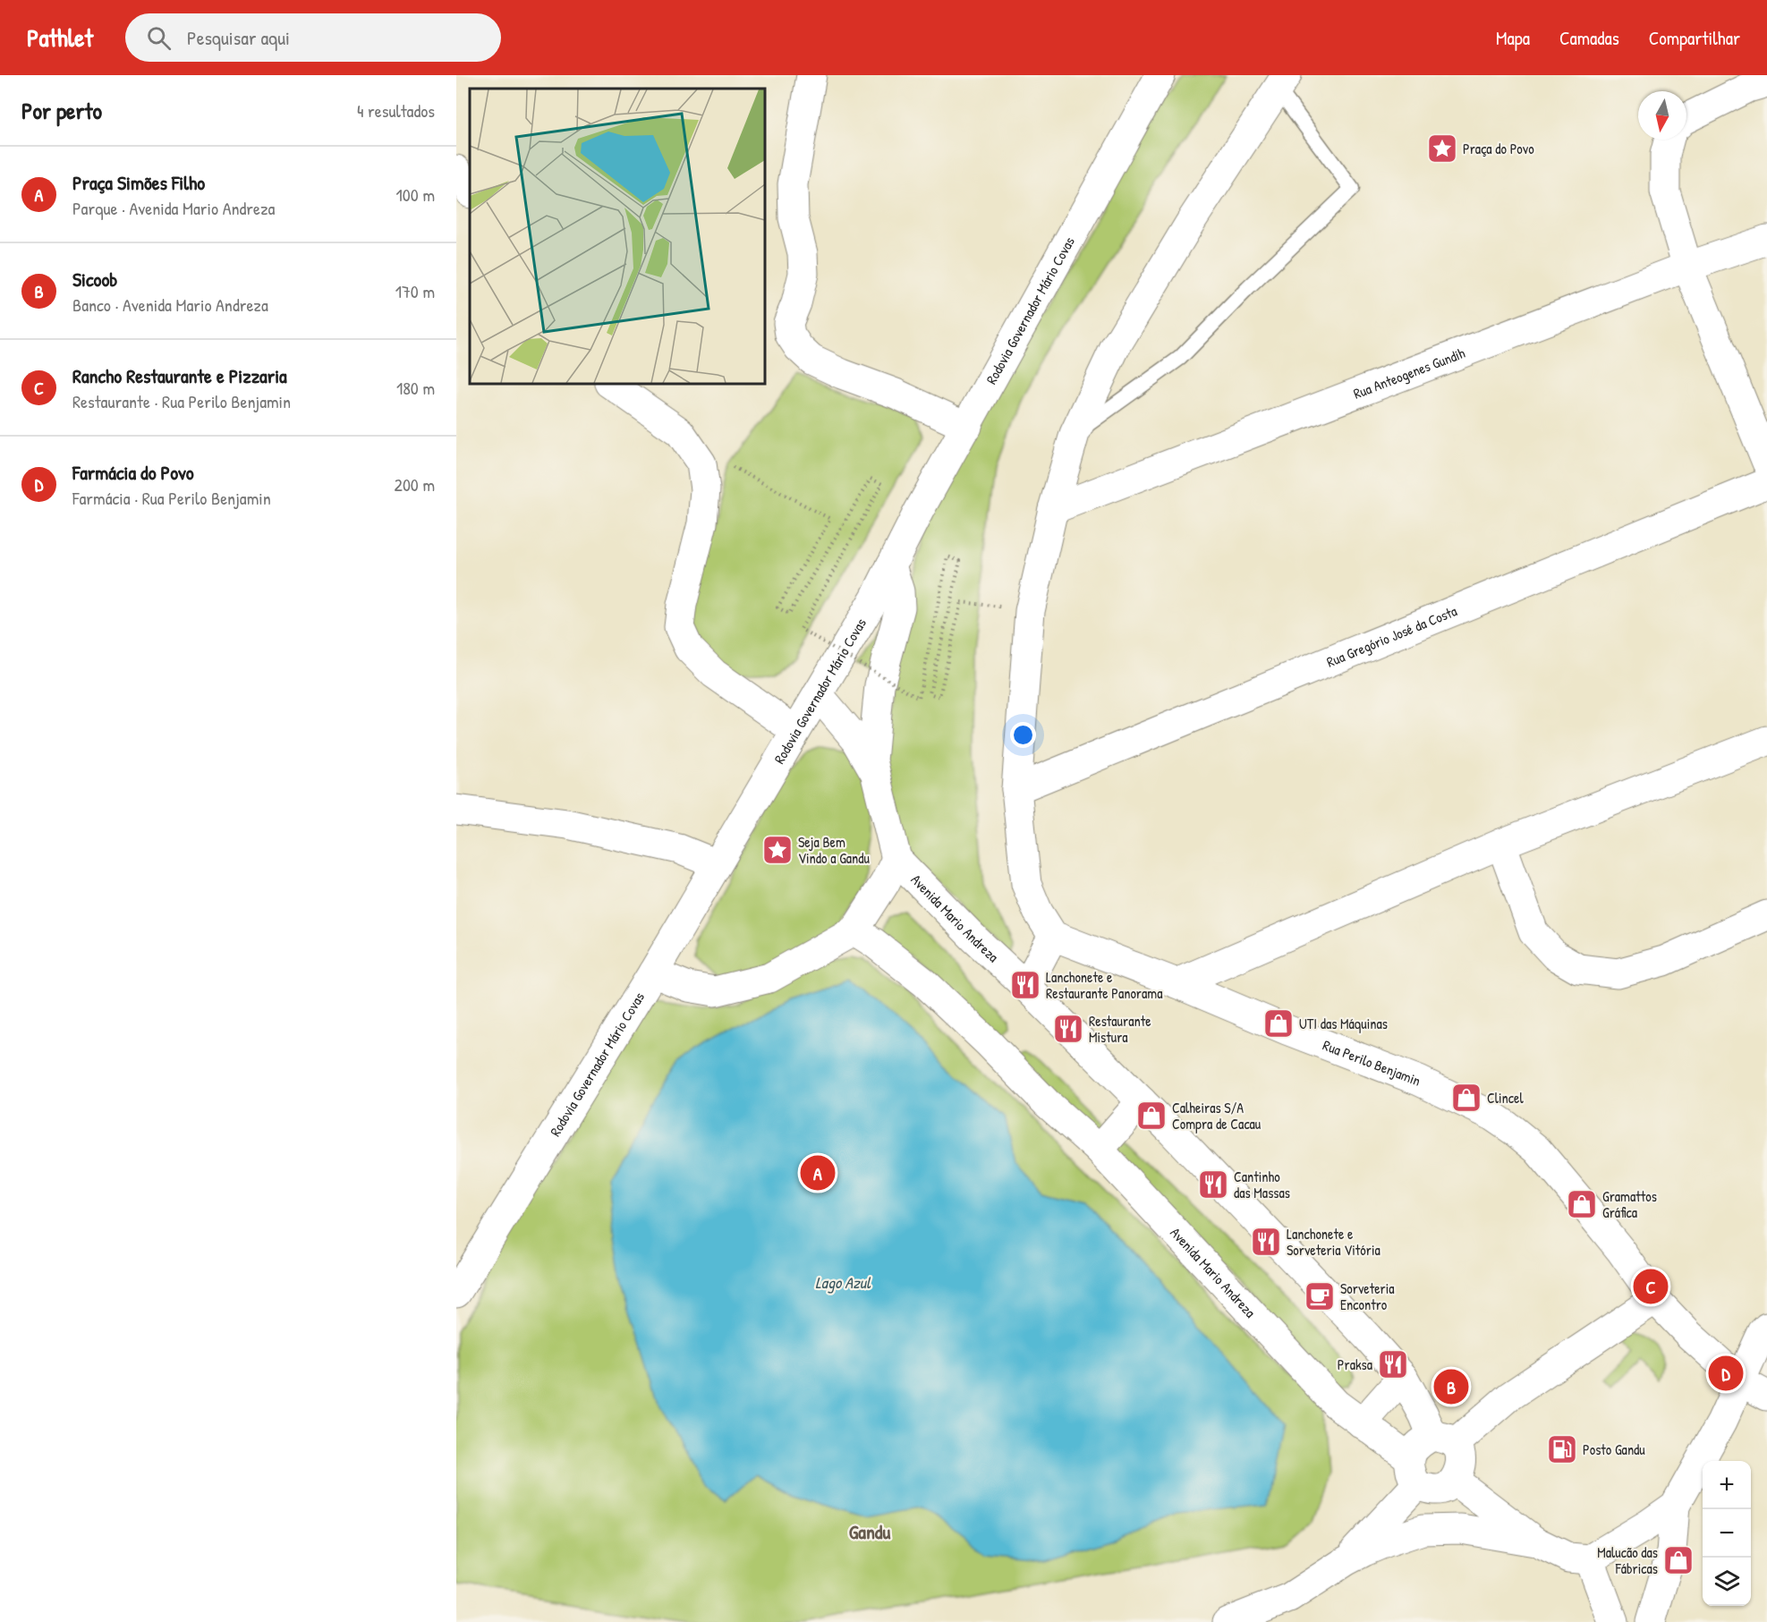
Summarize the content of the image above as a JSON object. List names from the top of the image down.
{
  "streets": {
    "main road": [
      "Rodovia Governador Mário Covas",
      "Rua Anteogenes Gundih",
      "Rua Gregório José da Costa",
      "Avenida Mario Andreza",
      "Rua Perilo Benjamin"
    ]
  },
  "crossings": [
    ["Rodovia Governador Mário Covas", "Avenida Mario Andreza"]
  ],
  "districts": ["Gandu"],
  "water": ["Lago Azul"],
  "places": {
    "place": ["Praça do Povo", "Seja Bem Vindo a Gandu"],
    "restaurant": [
      "Lanchonete e Restaurante Panorama",
      "Restaurante Mistura",
      "Cantinho das Massas",
      "Lanchonete e Sorveteria Vitória",
      "Praksa"
    ],
    "shop": [
      "UTI das Máquinas",
      "Clincel",
      "Calheiras S/A Compra de Cacau",
      "Gramattos Gráfica",
      "Malucão das Fábricas"
    ],
    "cafe": ["Sorveteria Encontro"],
    "fuel station": ["Posto Gandu"]
  },
  "north": "bottom",
  "page": {
    "header": "Pathlet",
    "search": "Pesquisar aqui",
    "nav": ["Mapa", "Camadas", "Compartilhar"],
    "heading": ["Por perto", "4 resultados"],
    "list": [
      {
        "mark": "A",
        "name": "Praça Simões Filho",
        "note": "Parque · Avenida Mario Andreza",
        "value": "100 m"
      },
      {
        "mark": "B",
        "name": "Sicoob",
        "note": "Banco · Avenida Mario Andreza",
        "value": "170 m"
      },
      {
        "mark": "C",
        "name": "Rancho Restaurante e Pizzaria",
        "note": "Restaurante · Rua Perilo Benjamin",
        "value": "180 m"
      },
      {
        "mark": "D",
        "name": "Farmácia do Povo",
        "note": "Farmácia · Rua Perilo Benjamin",
        "value": "200 m"
      }
    ],
    "pins": [
      "A",
      "C",
      "D",
      "B"
    ],
    "map_buttons": ["+", "−"]
  }
}
